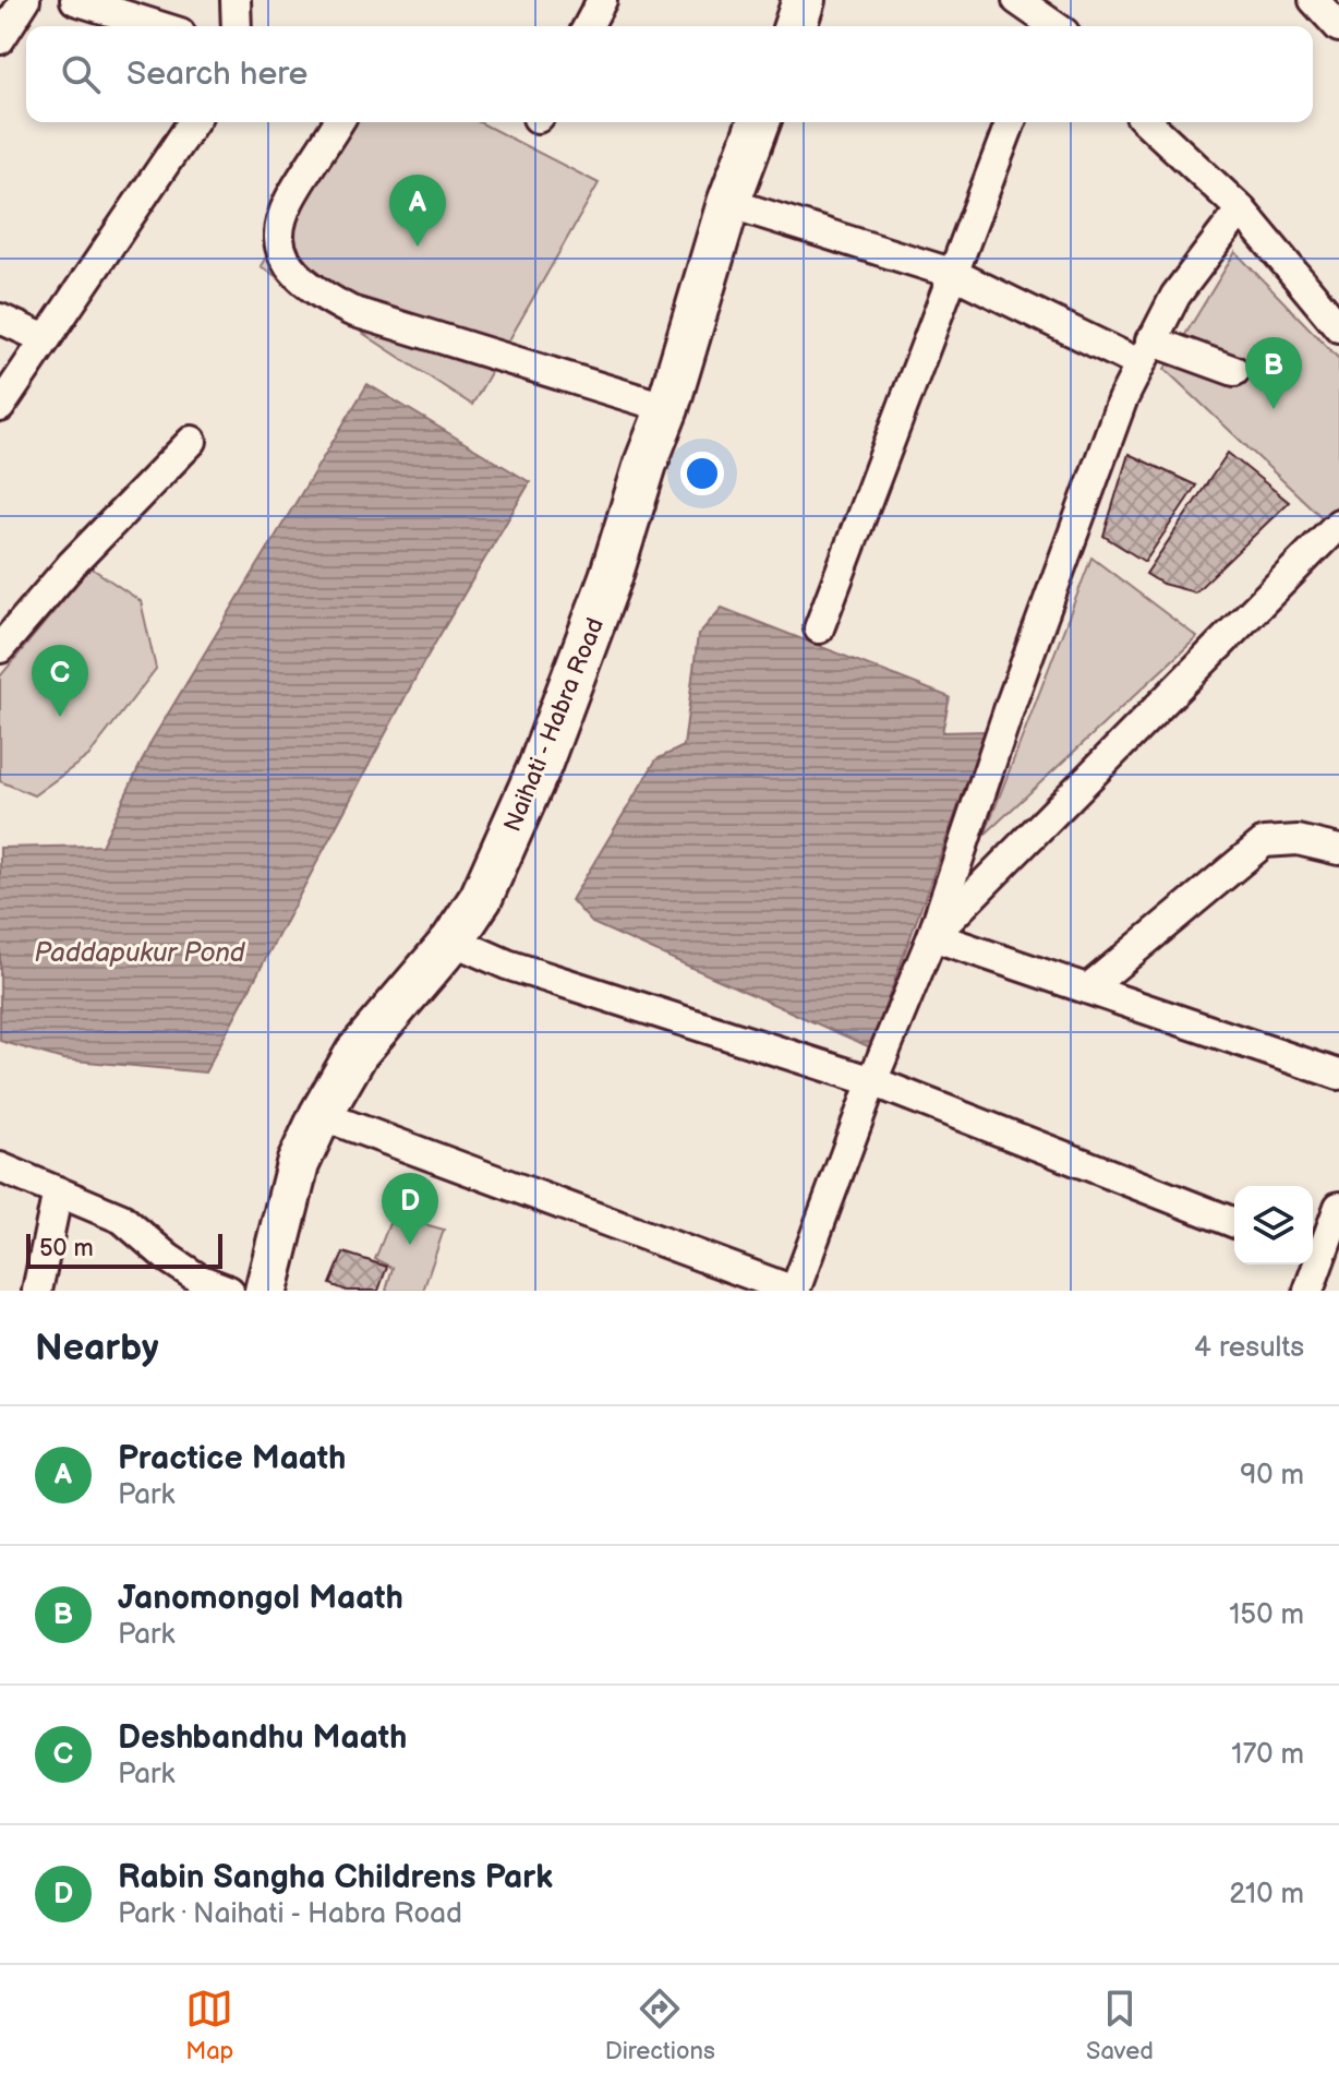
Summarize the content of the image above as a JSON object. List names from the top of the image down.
{
  "streets": {
    "main road": ["Naihati - Habra Road"]
  },
  "water": ["Paddapukur Pond"],
  "scale_bar": "50 m",
  "page": {
    "search": "Search here",
    "pins": [
      "A",
      "B",
      "C",
      "D"
    ],
    "scale": "50 m",
    "heading": ["Nearby", "4 results"],
    "list": [
      {
        "mark": "A",
        "name": "Practice Maath",
        "note": "Park",
        "value": "90 m"
      },
      {
        "mark": "B",
        "name": "Janomongol Maath",
        "note": "Park",
        "value": "150 m"
      },
      {
        "mark": "C",
        "name": "Deshbandhu Maath",
        "note": "Park",
        "value": "170 m"
      },
      {
        "mark": "D",
        "name": "Rabin Sangha Childrens Park",
        "note": "Park · Naihati - Habra Road",
        "value": "210 m"
      }
    ],
    "nav": ["Map", "Directions", "Saved"]
  }
}
